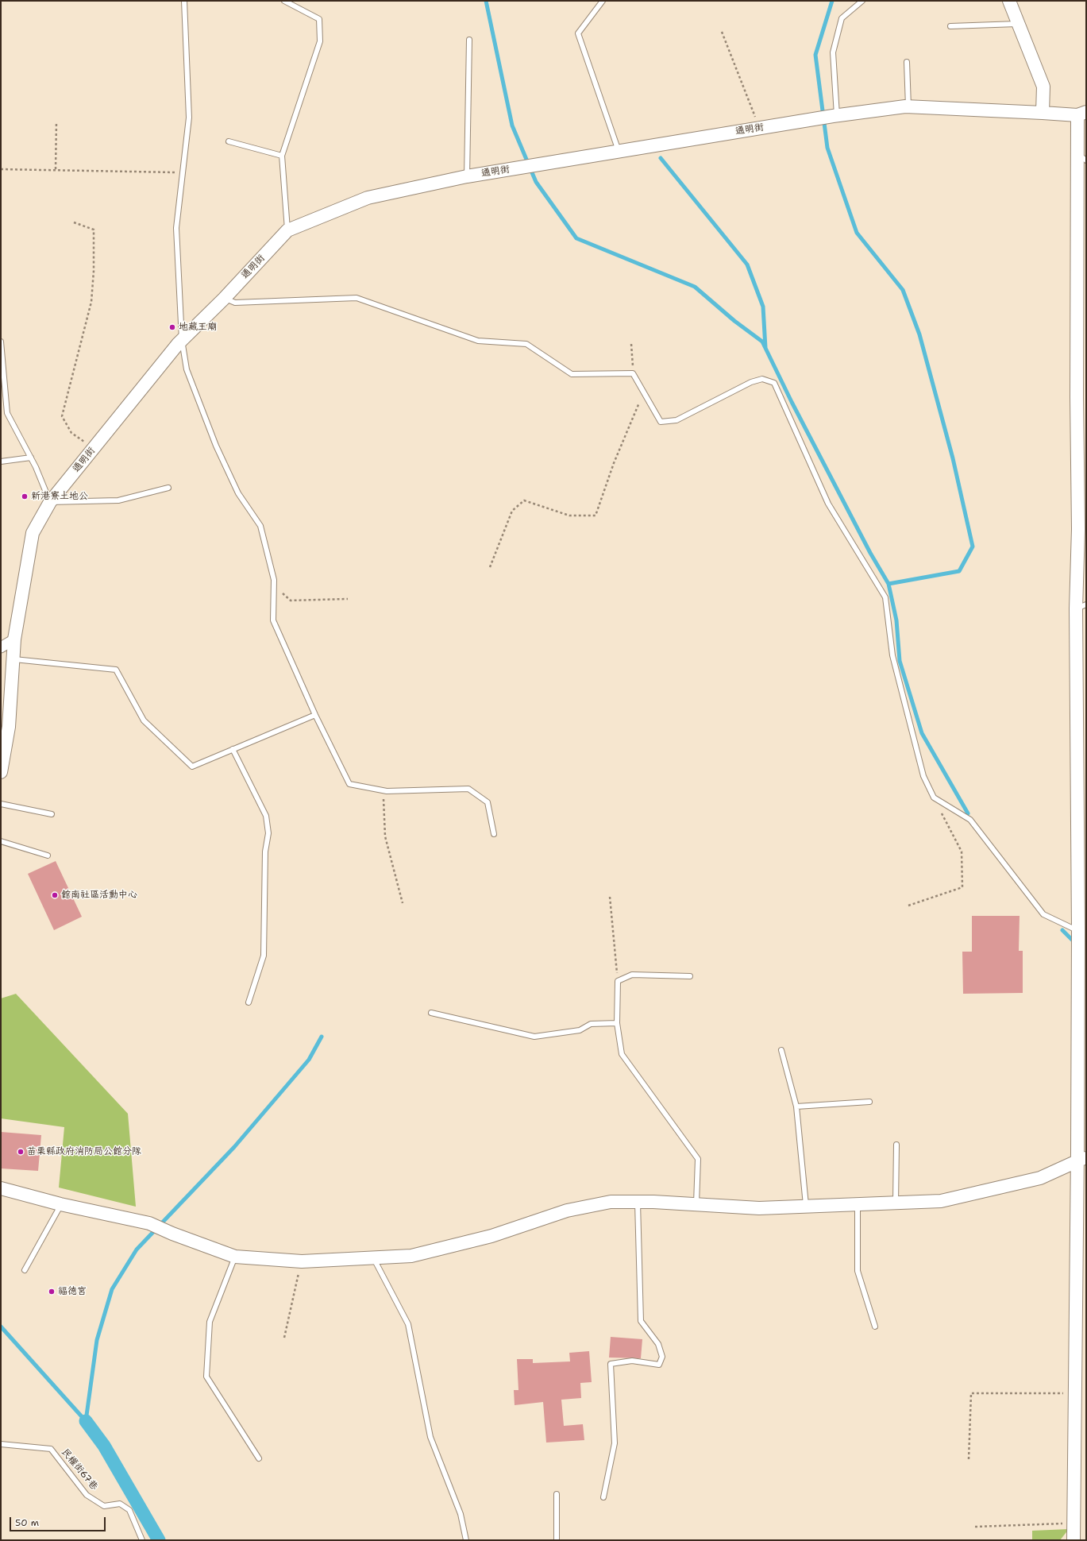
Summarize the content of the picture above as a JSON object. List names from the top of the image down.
{
  "streets": {
    "street": ["通明街"],
    "lane": ["民權街67巷"]
  },
  "places": [
    "地藏王廟",
    "新港寮土地公",
    "館南社區活動中心",
    "苗栗縣政府消防局公館分隊",
    "福德宮"
  ],
  "scale_bar": "50 m"
}
